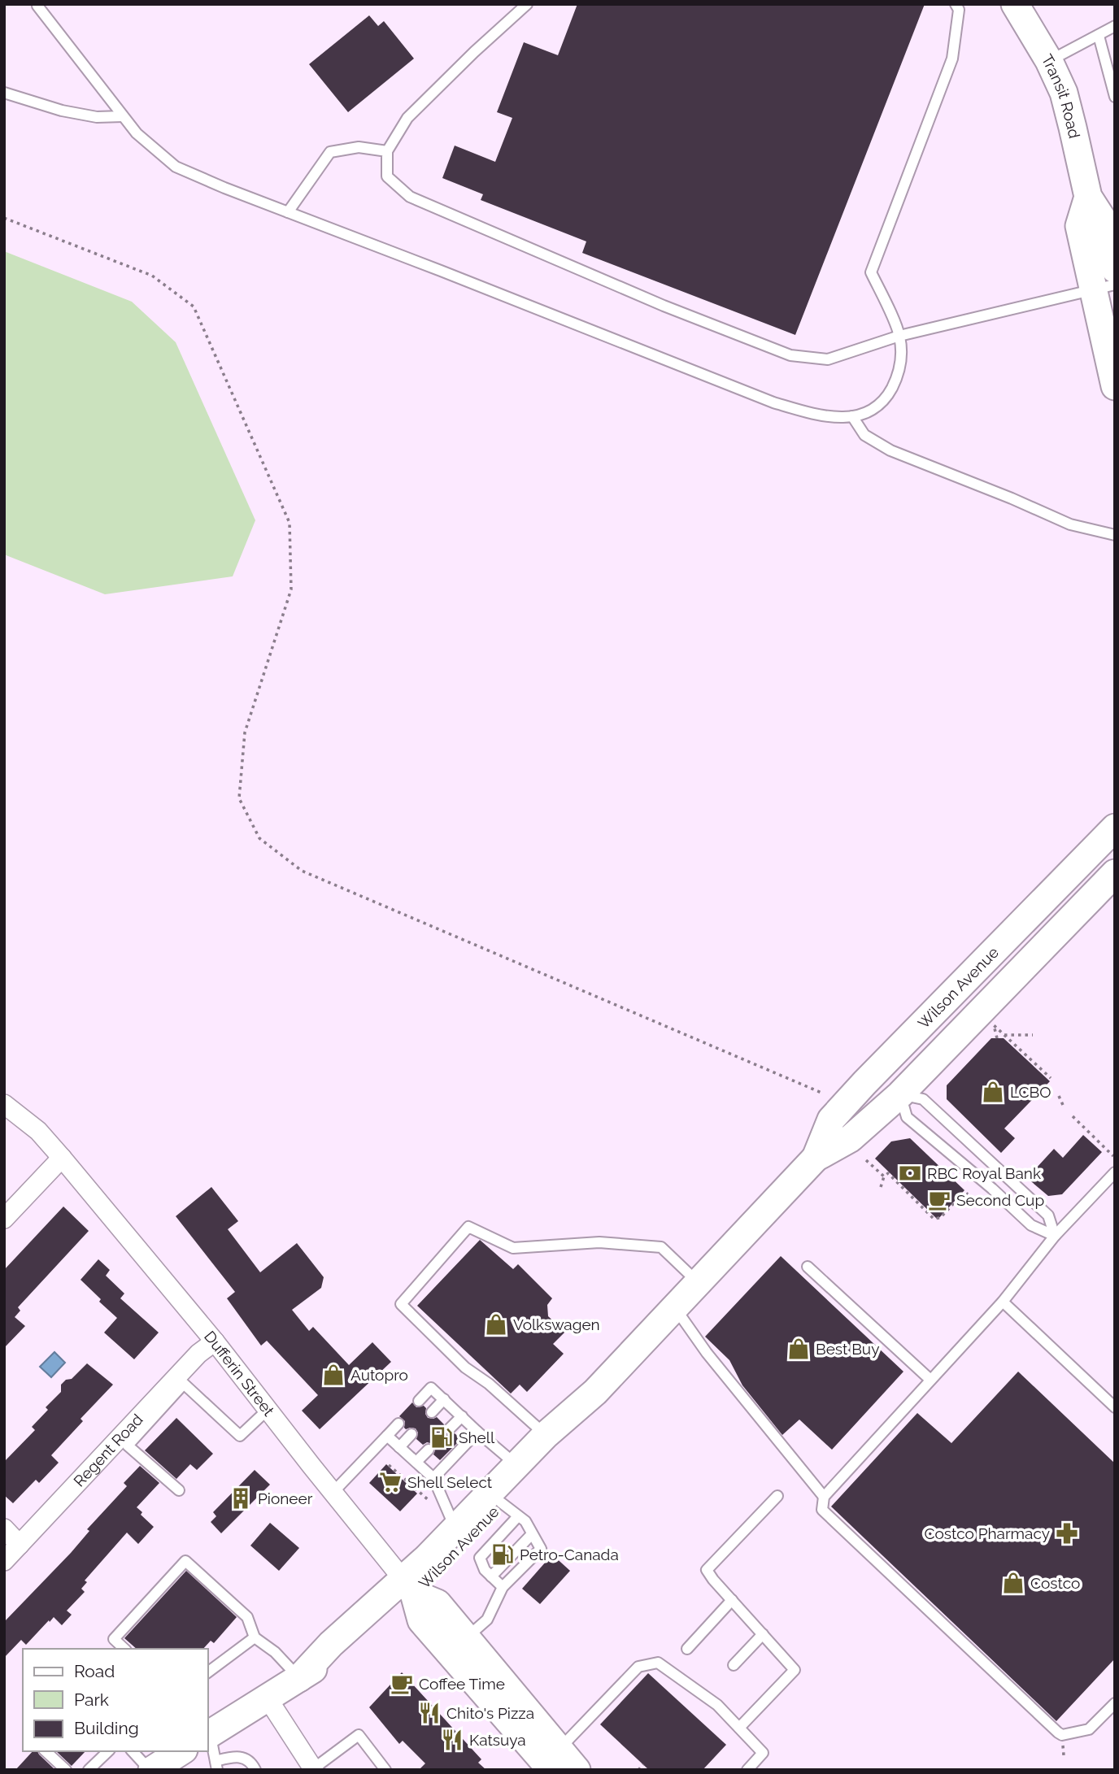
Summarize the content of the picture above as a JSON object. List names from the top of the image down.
{
  "streets": {
    "main road": ["Transit Road", "Wilson Avenue", "Dufferin Street"],
    "street": ["Regent Road"]
  },
  "crossings": [
    ["Wilson Avenue", "Dufferin Street"],
    ["Dufferin Street", "Regent Road"]
  ],
  "places": {
    "shop": [
      "LCBO",
      "Volkswagen",
      "Best Buy",
      "Autopro",
      "Costco"
    ],
    "bank": ["RBC Royal Bank"],
    "cafe": ["Second Cup", "Coffee Time"],
    "fuel station": ["Shell", "Petro-Canada"],
    "supermarket": ["Shell Select"],
    "building": ["Pioneer"],
    "pharmacy": ["Costco Pharmacy"],
    "restaurant": ["Chito's Pizza", "Katsuya"]
  },
  "legend": ["Road", "Park", "Building"]
}
